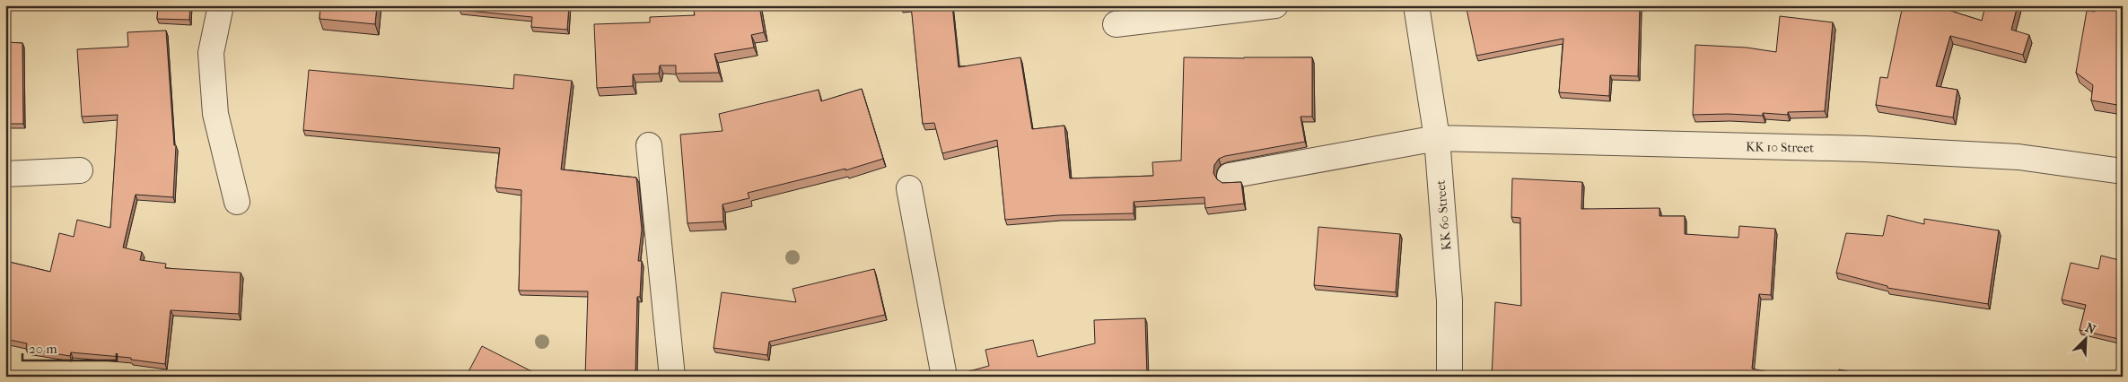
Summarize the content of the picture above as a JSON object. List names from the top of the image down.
{
  "streets": {
    "street": ["KK 10 Street", "KK 60 Street"]
  },
  "crossings": [
    ["KK 10 Street", "KK 60 Street"]
  ],
  "scale_bar": "20 m",
  "north": "top right"
}
